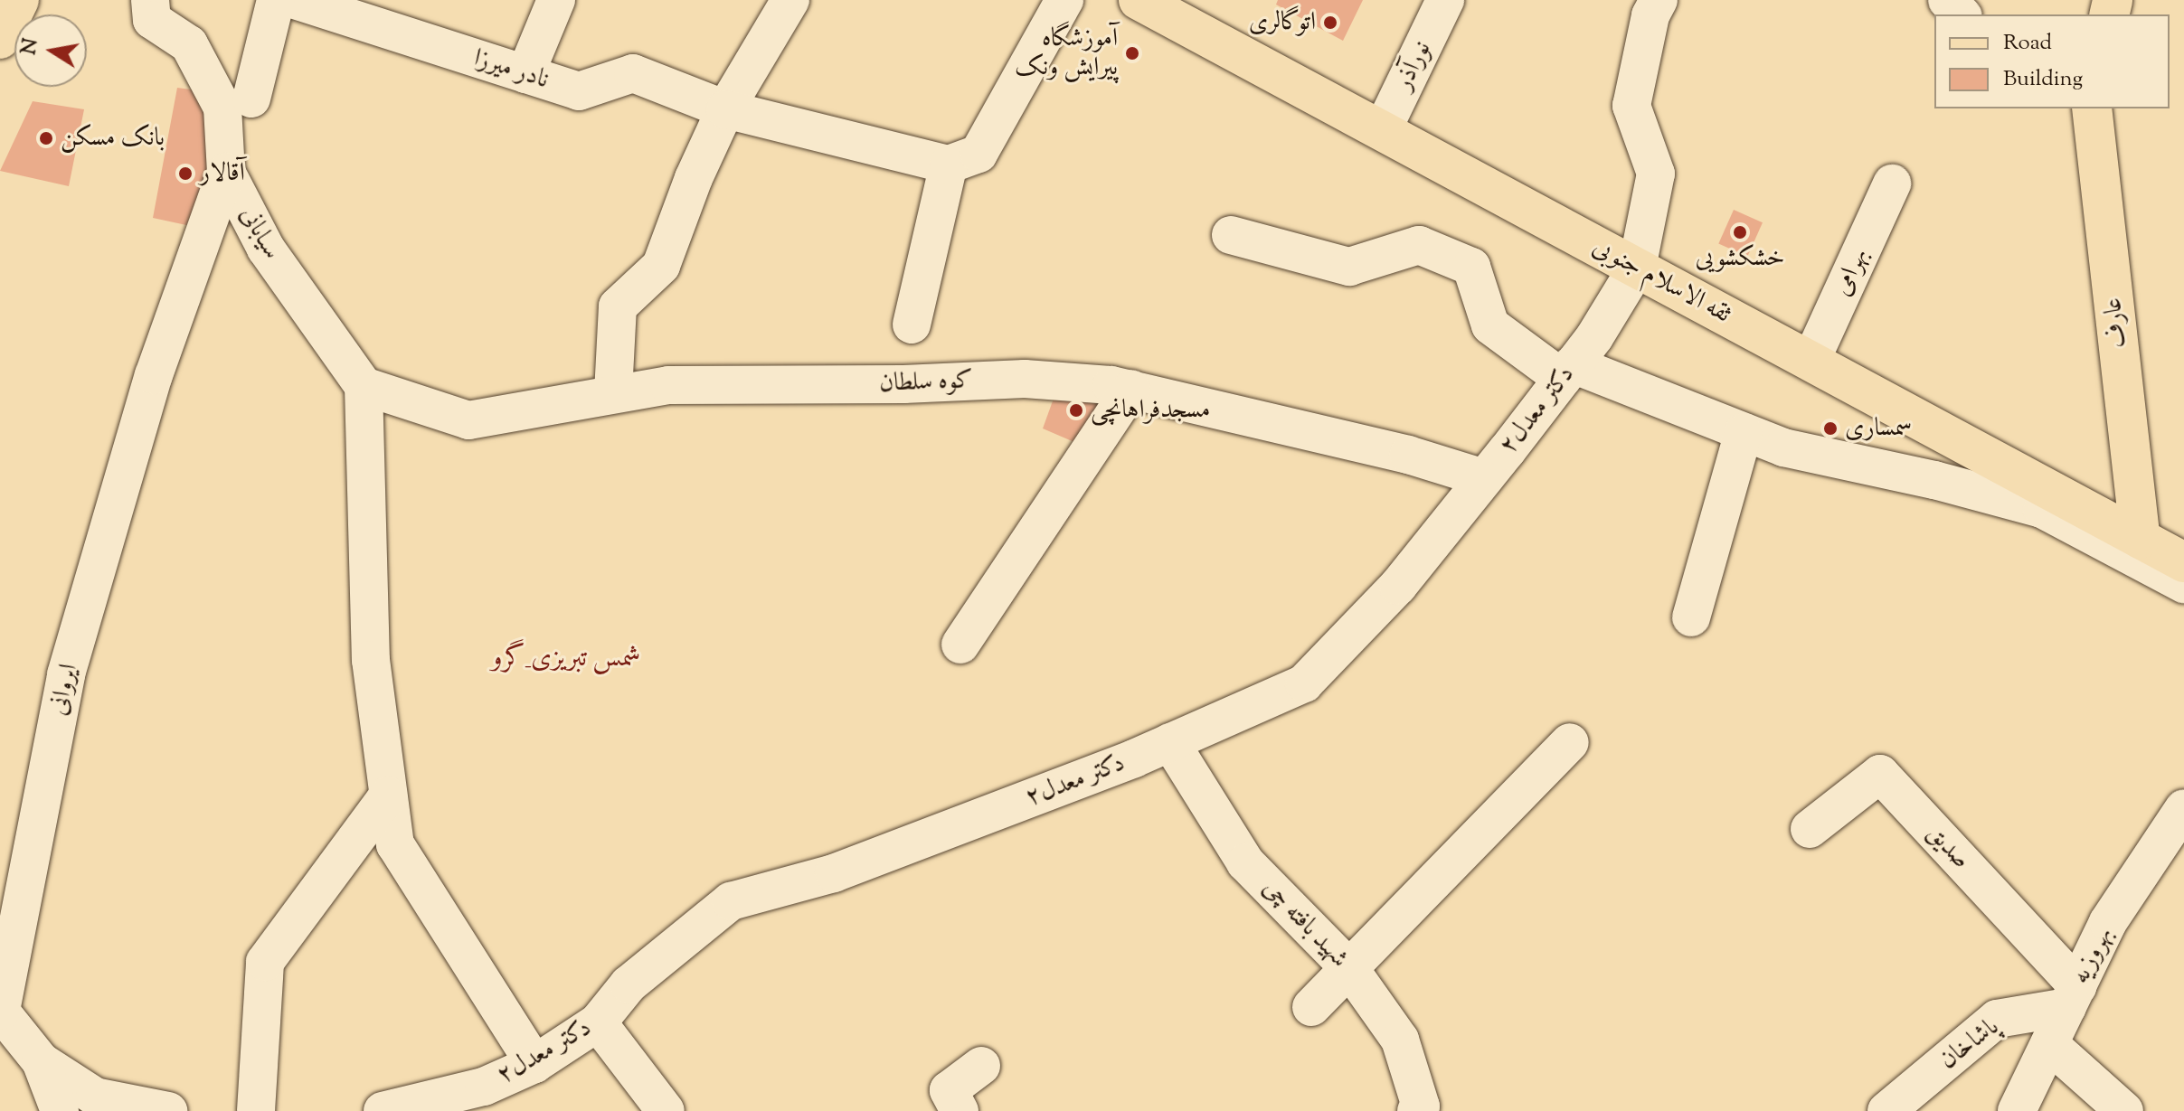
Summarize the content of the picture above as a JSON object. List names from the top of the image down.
{
  "streets": {
    "main road": ["ثقه الاسلام جنوبی", "عارف"],
    "street": [
      "نورآذر",
      "نادر میرزا",
      "سیابانی",
      "بهرامی",
      "کوه سلطان",
      "دکتر معدل۲",
      "ایروانی",
      "صدیق",
      "شهید بافته چی",
      "بهروزیه",
      "پاشاخان"
    ]
  },
  "crossings": [
    ["نورآذر", "ثقه الاسلام جنوبی"],
    ["سیابانی", "کوه سلطان"],
    ["سیابانی", "ایروانی"],
    ["بهرامی", "ثقه الاسلام جنوبی"],
    ["ثقه الاسلام جنوبی", "عارف"],
    ["ثقه الاسلام جنوبی", "دکتر معدل۲"],
    ["کوه سلطان", "دکتر معدل۲"],
    ["دکتر معدل۲", "شهید بافته چی"],
    ["صدیق", "بهروزیه"],
    ["صدیق", "پاشاخان"],
    ["بهروزیه", "پاشاخان"]
  ],
  "districts": ["شمس تبریزی_گرو"],
  "places": [
    "اتوگالری",
    "آموزشگاه پیرایش ونک",
    "بانک مسکن",
    "آقالار",
    "خشکشویی",
    "مسجدفراهانچی",
    "سمساری"
  ],
  "legend": ["Road", "Building"],
  "north": "left"
}
